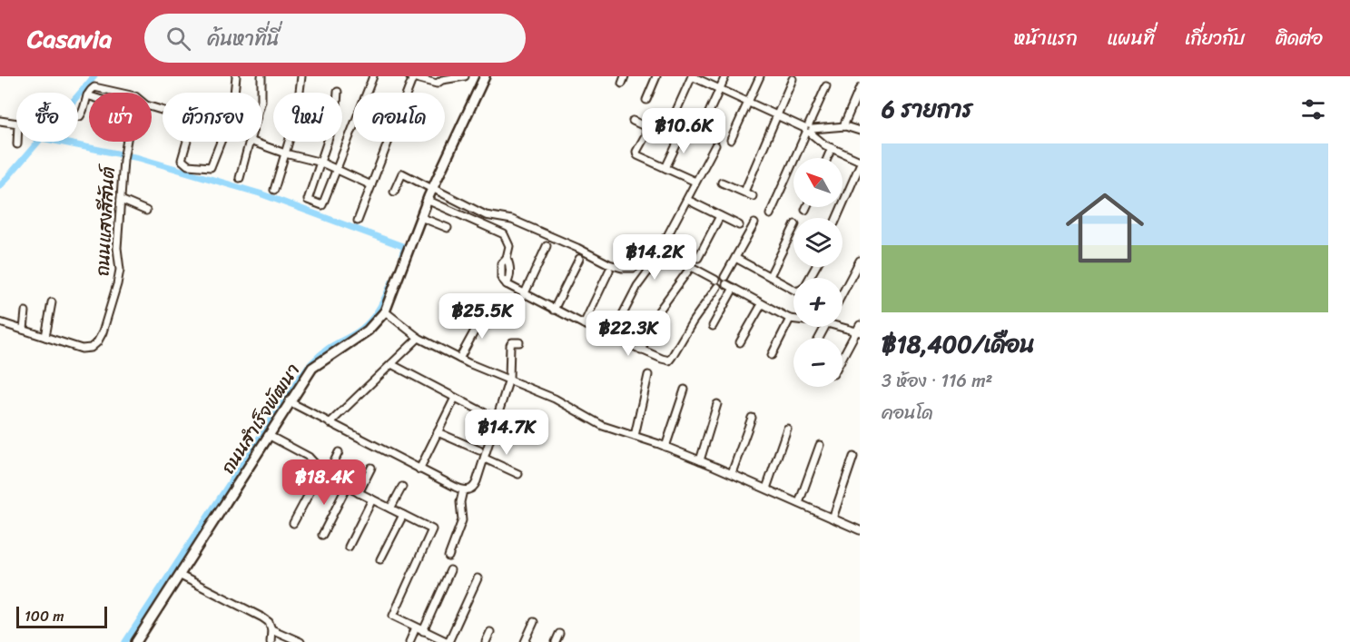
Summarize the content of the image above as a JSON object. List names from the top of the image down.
{
  "streets": {
    "street": ["ถนนแสงสีสันต์", "ถนนสำเร็จพัฒนา"]
  },
  "scale_bar": "100 m",
  "north": "top left",
  "page": {
    "header": "Casavia",
    "search": "ค้นหาที่นี่",
    "nav": [
      "หน้าแรก",
      "แผนที่",
      "เกี่ยวกับ",
      "ติดต่อ"
    ],
    "heading": "6 รายการ",
    "chip": [
      "ซื้อ",
      "เช่า",
      "ตัวกรอง",
      "ใหม่",
      "คอนโด"
    ],
    "price": [
      "฿10.6K",
      "฿14.2K",
      "฿25.5K",
      "฿22.3K",
      "฿14.7K",
      "฿18.4K"
    ],
    "list": [
      {
        "name": "฿18,400/เดือน",
        "note": "3 ห้อง · 116 m² · คอนโด"
      }
    ],
    "map_buttons": ["+", "−"],
    "scale": "100 m"
  }
}
